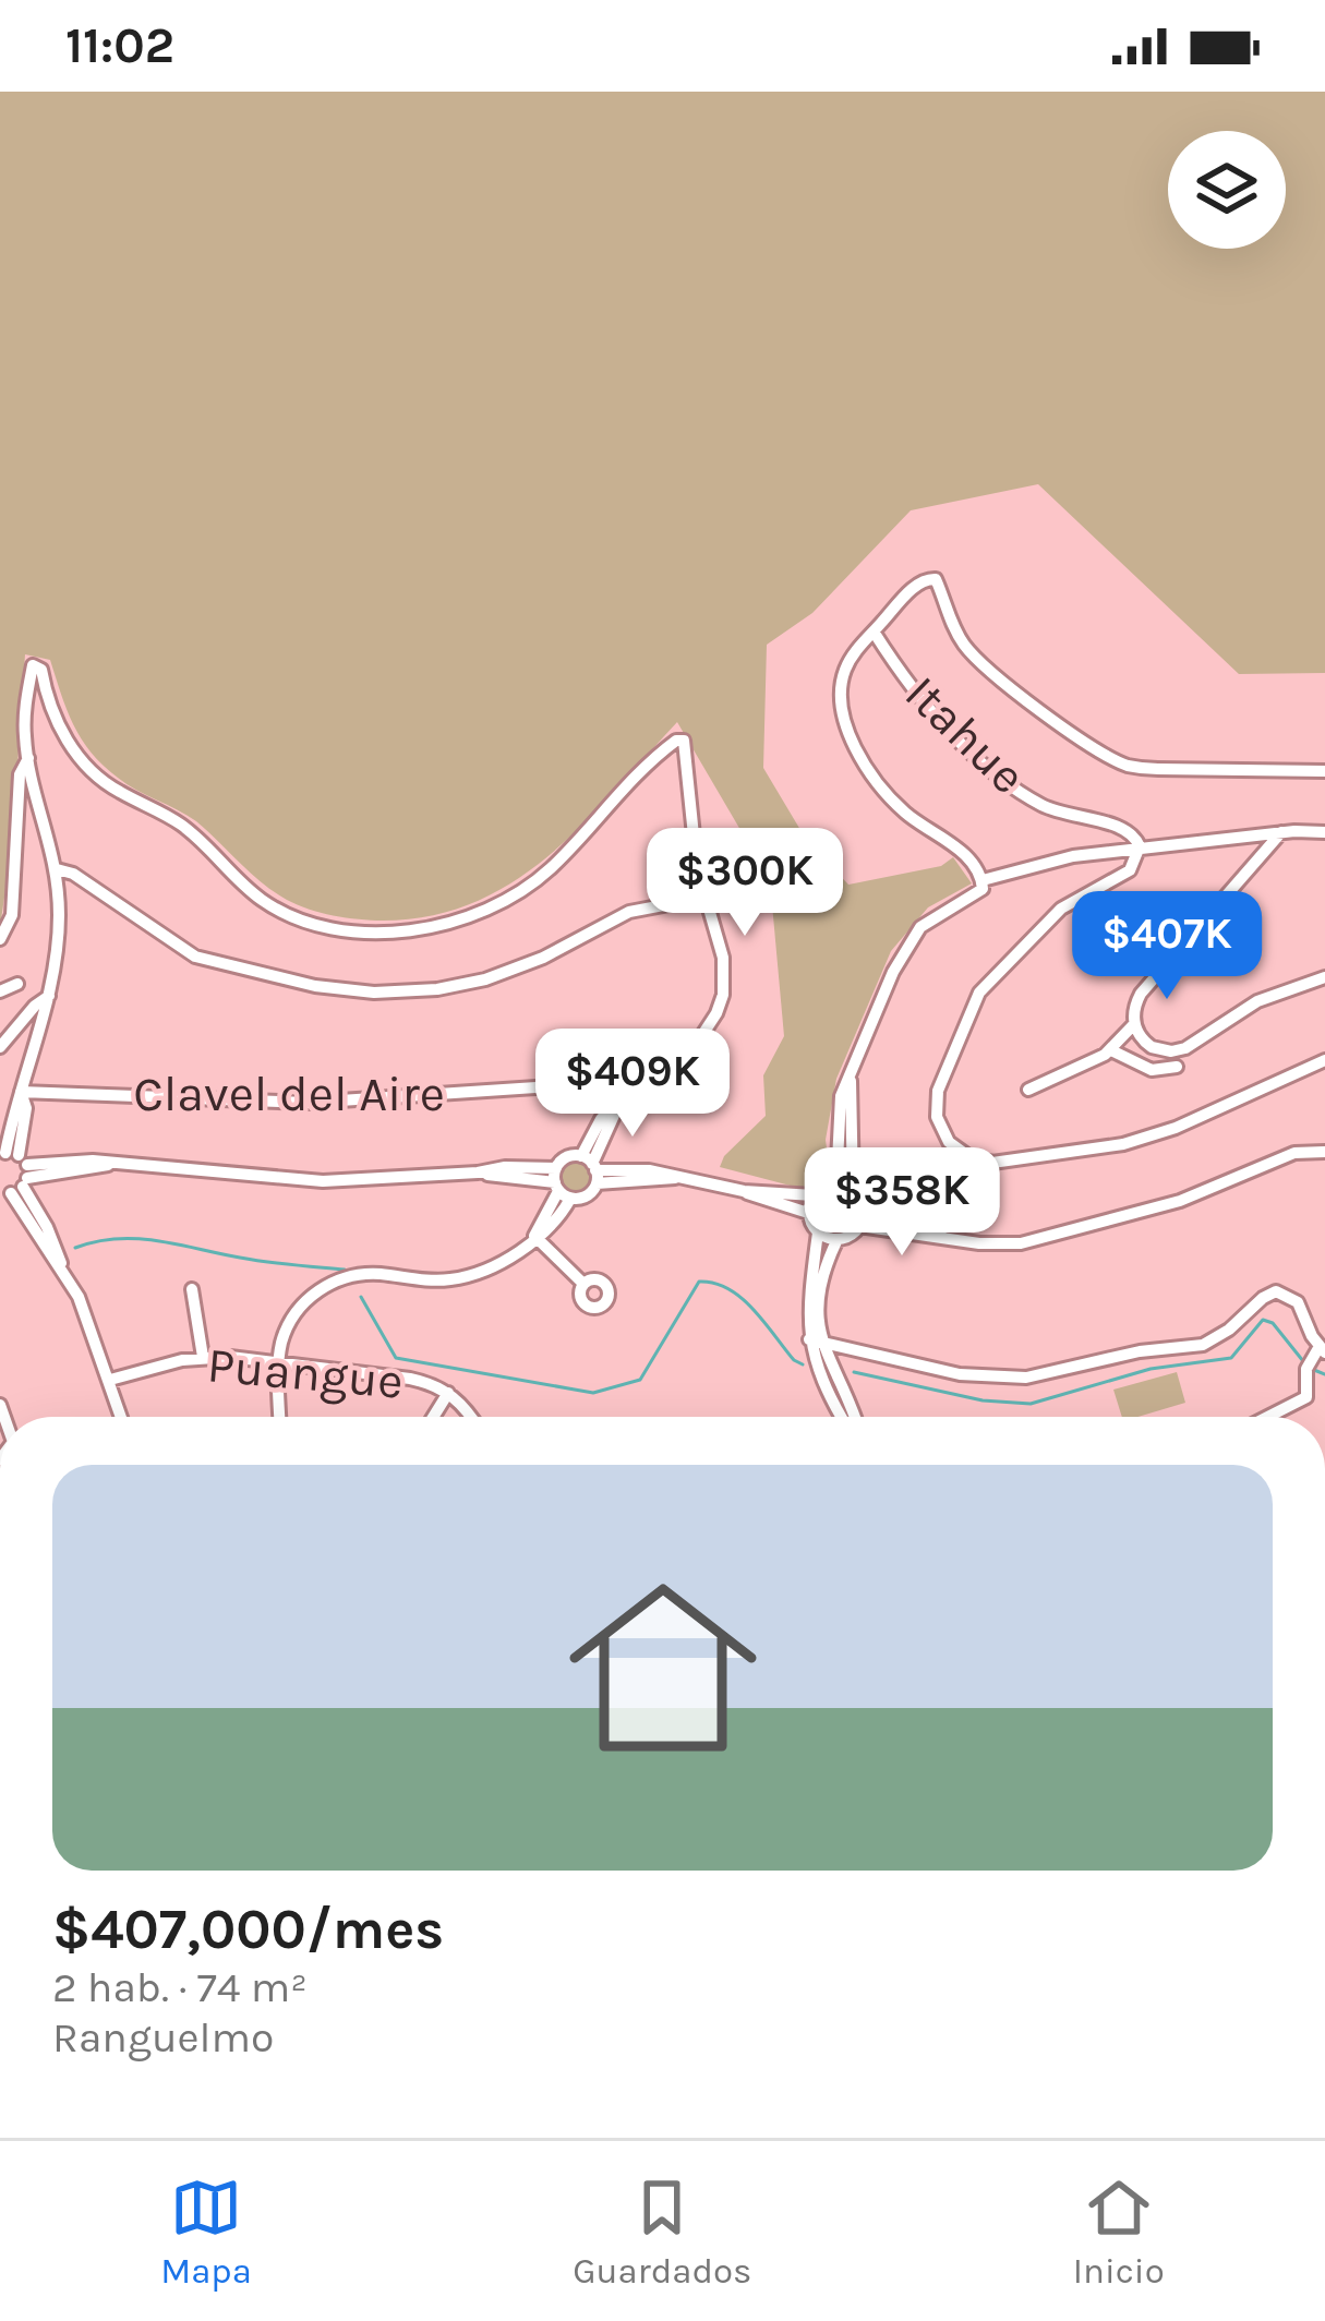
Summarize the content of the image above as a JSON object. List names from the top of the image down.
{
  "streets": {
    "street": ["Itahue", "Clavel del Aire", "Puangue"]
  },
  "page": {
    "status": "11:02",
    "price": [
      "$300K",
      "$407K",
      "$409K",
      "$358K"
    ],
    "list": [
      {
        "name": "$407,000/mes",
        "note": "2 hab. · 74 m² · Ranguelmo"
      }
    ],
    "tabs": ["Mapa", "Guardados", "Inicio"]
  }
}
